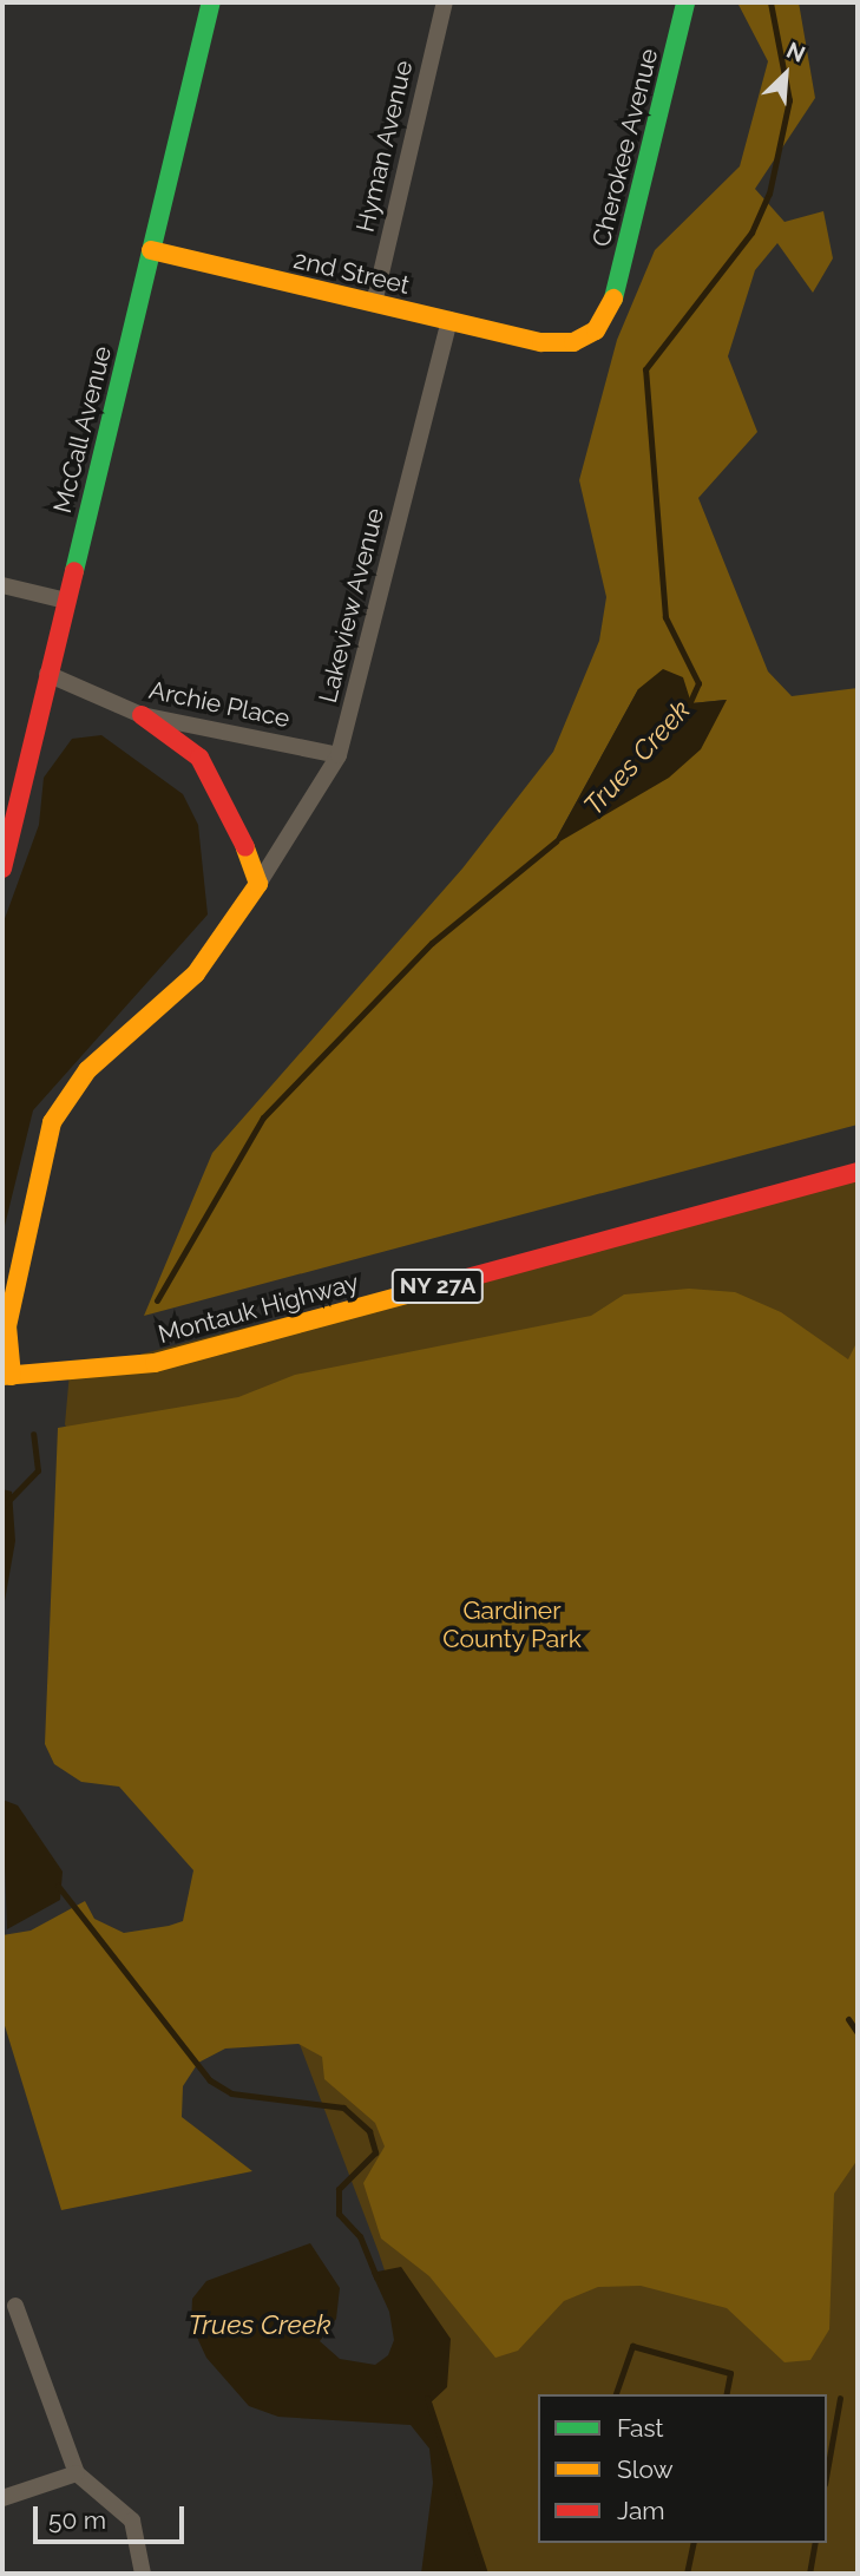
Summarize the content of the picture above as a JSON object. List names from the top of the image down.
{
  "streets": {
    "street": [
      "Hyman Avenue",
      "Cherokee Avenue",
      "2nd Street",
      "McCall Avenue",
      "Lakeview Avenue",
      "Archie Place",
      "NY 27A",
      "Montauk Highway"
    ]
  },
  "crossings": [
    ["Hyman Avenue", "2nd Street"],
    ["Cherokee Avenue", "2nd Street"],
    ["2nd Street", "McCall Avenue"],
    ["2nd Street", "Lakeview Avenue"],
    ["McCall Avenue", "Archie Place"],
    ["Lakeview Avenue", "Archie Place"],
    ["Lakeview Avenue", "Montauk Highway"]
  ],
  "water": ["Trues Creek"],
  "parks": ["Gardiner County Park"],
  "legend": ["Fast", "Slow", "Jam"],
  "scale_bar": "50 m",
  "north": "top right"
}
